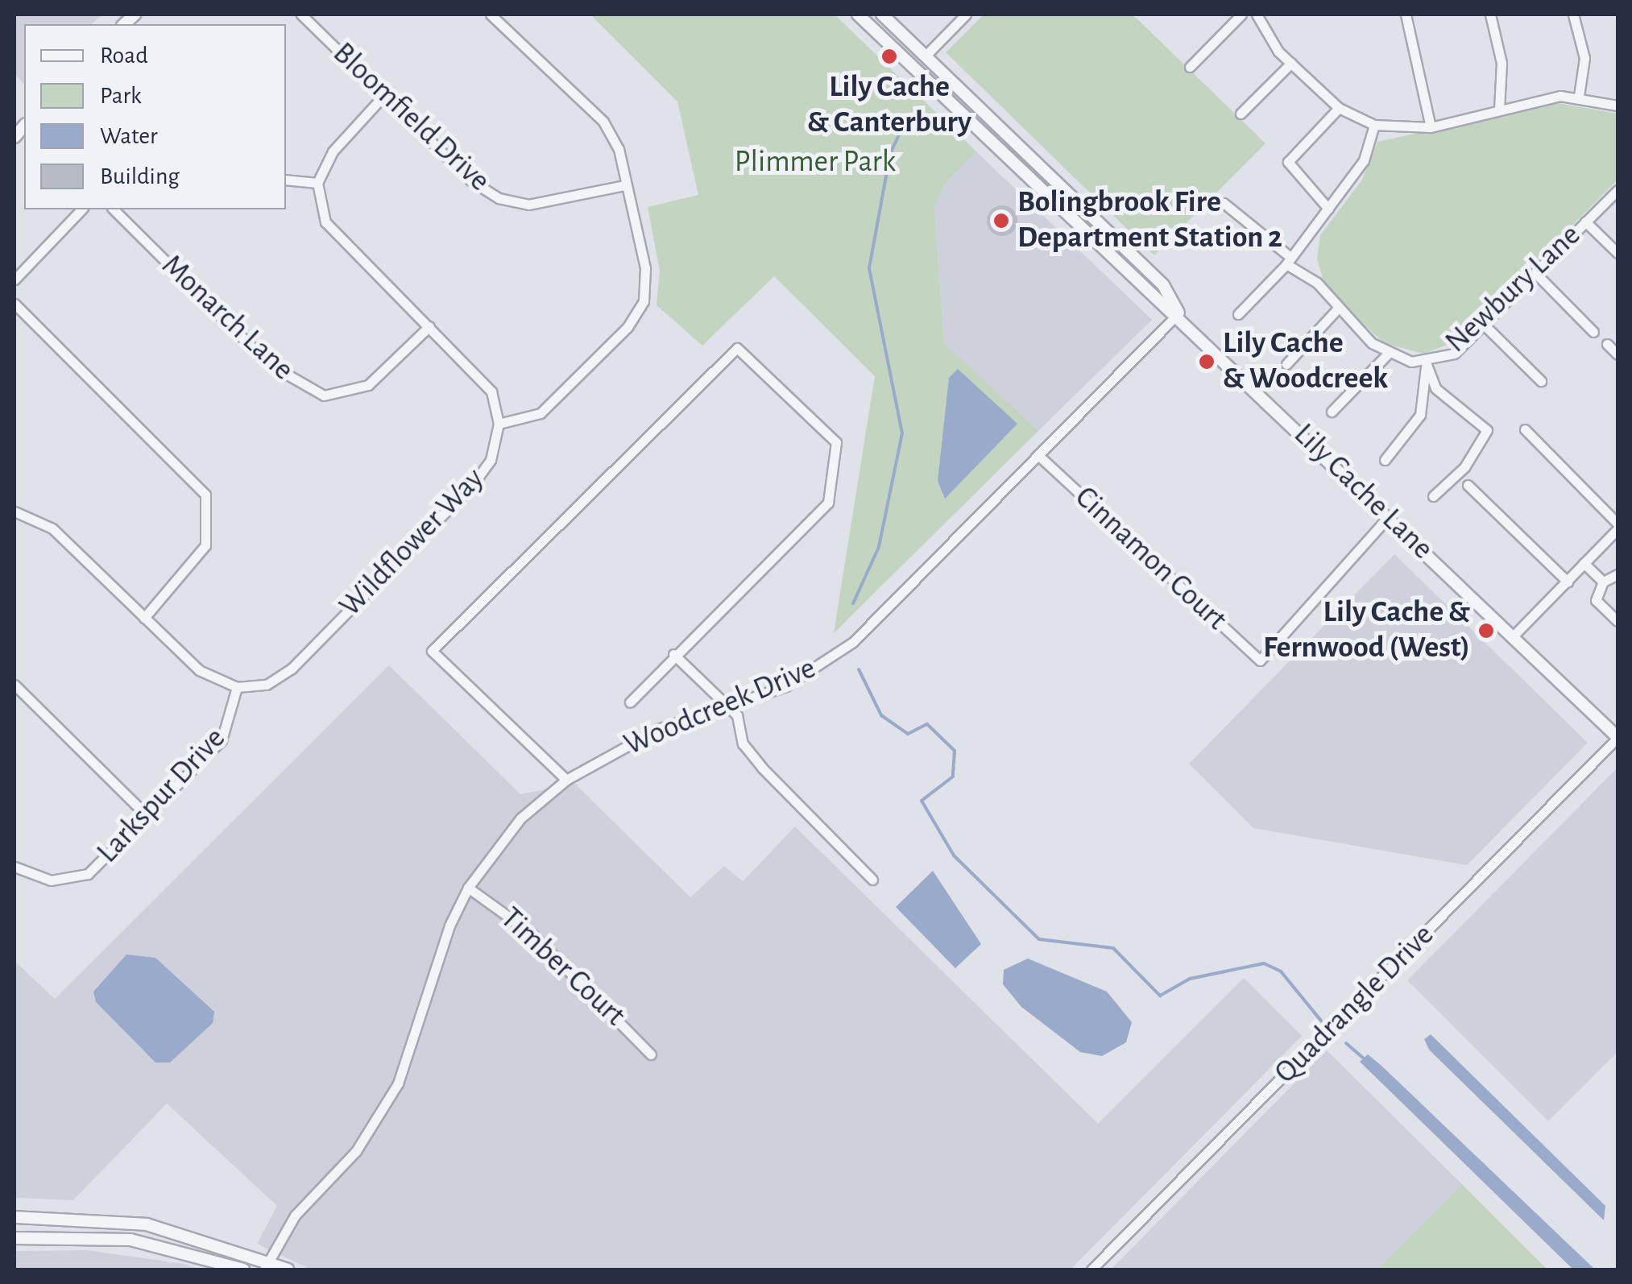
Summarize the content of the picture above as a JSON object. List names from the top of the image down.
{
  "streets": {
    "street": [
      "Bloomfield Drive",
      "Newbury Lane",
      "Monarch Lane",
      "Lily Cache Lane",
      "Wildflower Way",
      "Cinnamon Court",
      "Woodcreek Drive",
      "Larkspur Drive",
      "Timber Court",
      "Quadrangle Drive"
    ]
  },
  "crossings": [
    ["Lily Cache Lane", "Cinnamon Court"],
    ["Lily Cache Lane", "Woodcreek Drive"],
    ["Lily Cache Lane", "Quadrangle Drive"],
    ["Wildflower Way", "Larkspur Drive"],
    ["Cinnamon Court", "Woodcreek Drive"],
    ["Woodcreek Drive", "Timber Court"]
  ],
  "parks": ["Plimmer Park"],
  "places": [
    "Lily Cache & Canterbury",
    "Bolingbrook Fire Department Station 2",
    "Lily Cache & Woodcreek",
    "Lily Cache & Fernwood (West)"
  ],
  "legend": [
    "Road",
    "Park",
    "Water",
    "Building"
  ]
}
